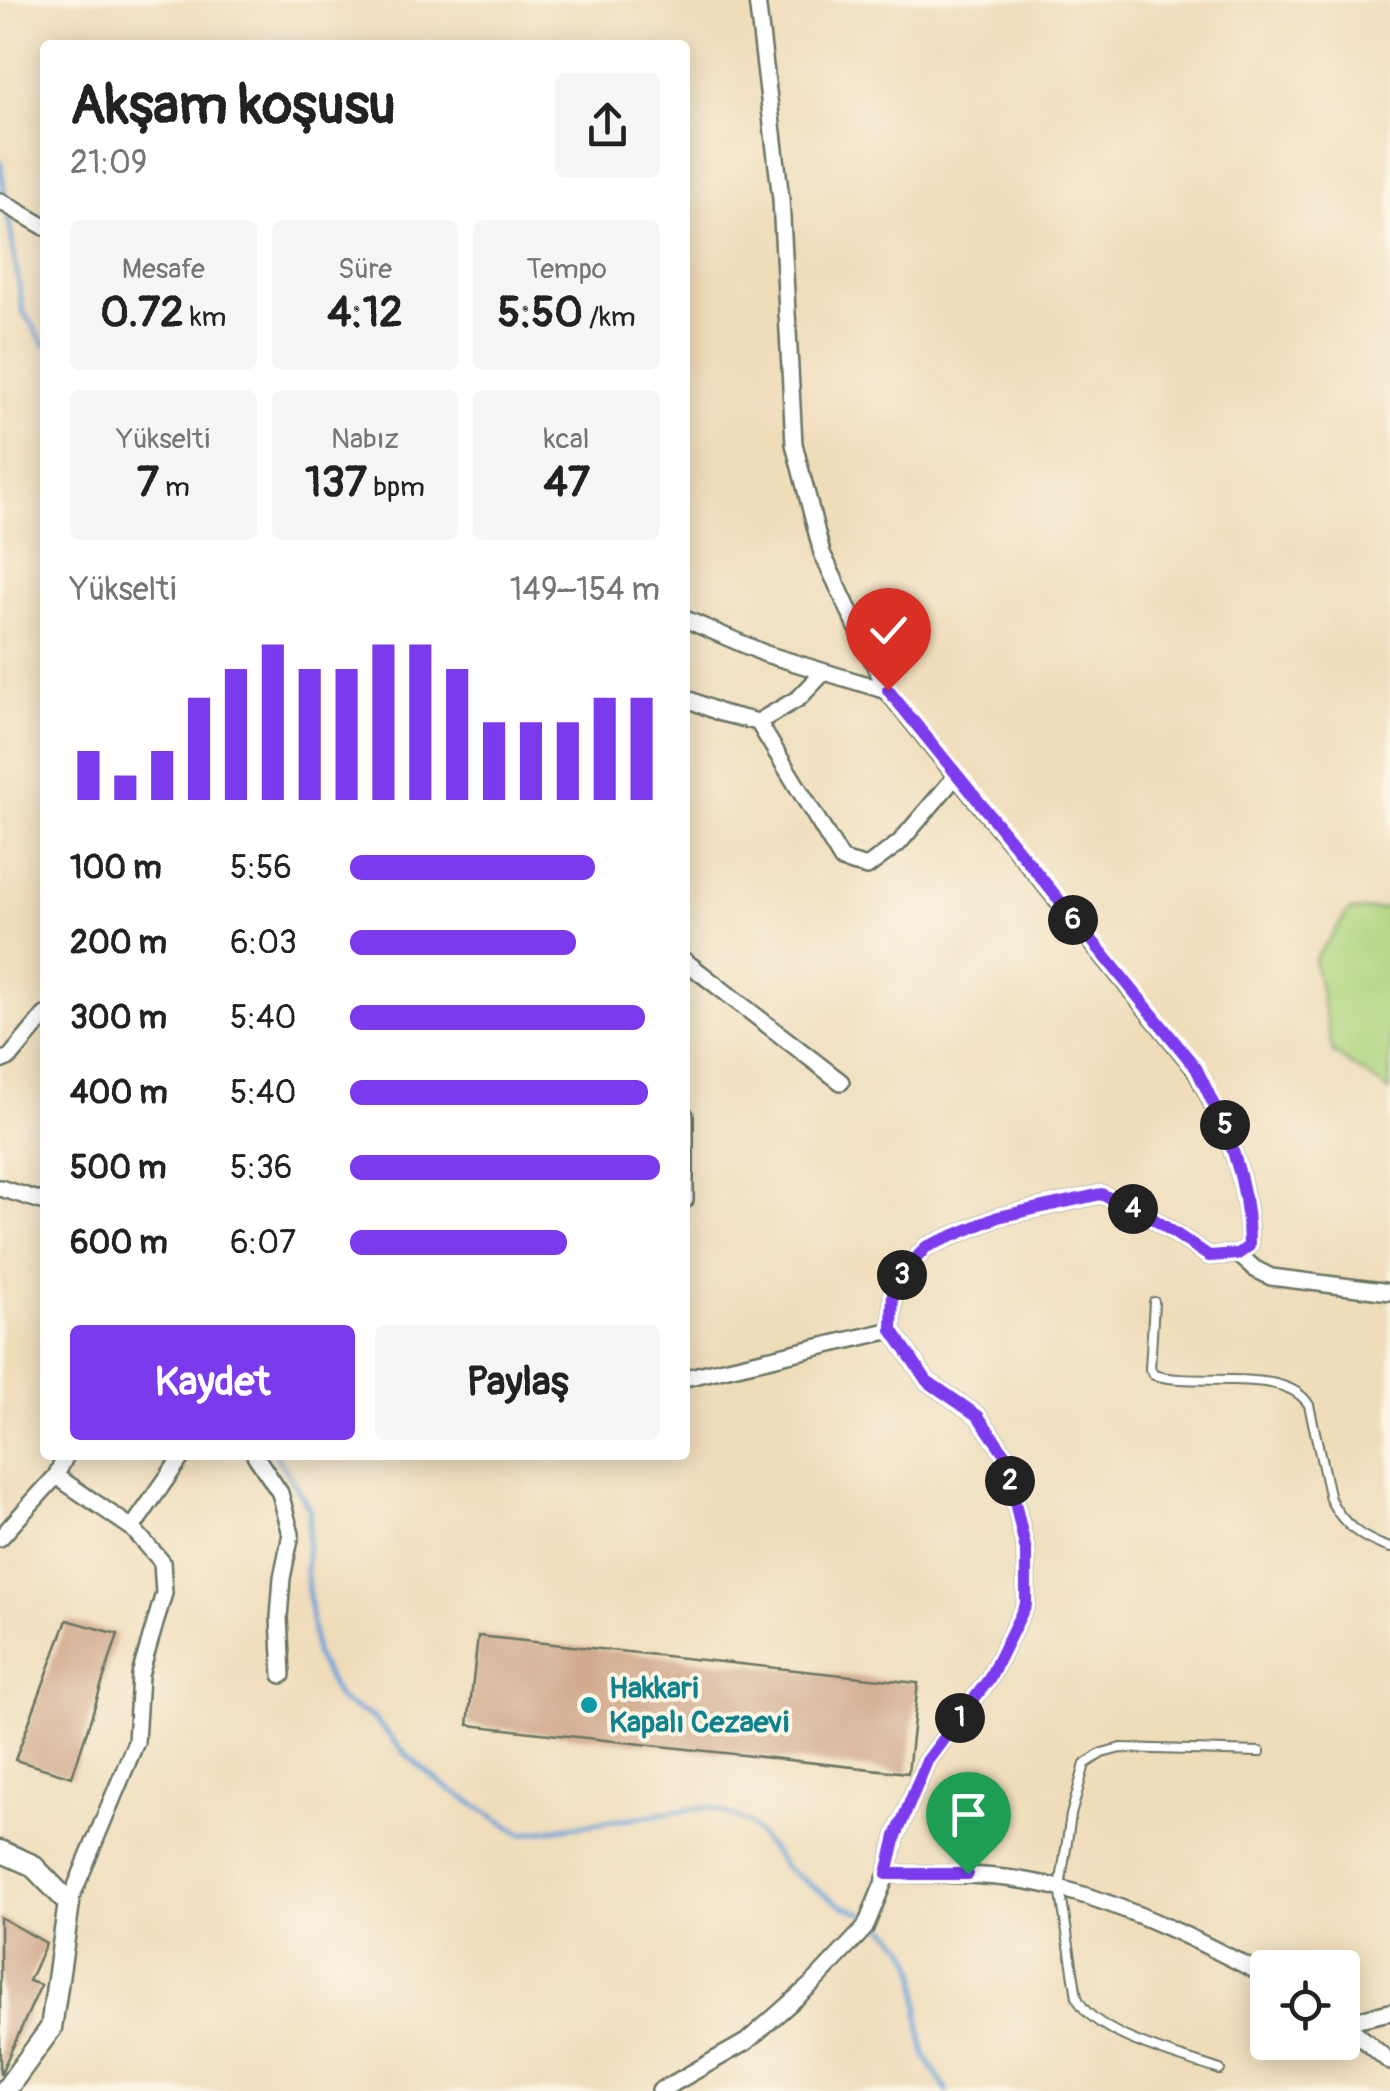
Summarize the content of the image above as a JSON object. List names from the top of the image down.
{
  "places": ["Hakkari Kapalı Cezaevi"],
  "page": {
    "heading": ["Akşam koşusu", "21:09"],
    "stats": [
      ["Mesafe", "0.72 km"],
      ["Süre", "4:12"],
      ["Tempo", "5:50 /km"],
      ["Yükselti", "7 m"],
      ["Nabız", "137 bpm"],
      ["kcal", "47"]
    ],
    "chart": ["Yükselti", "149–154 m"],
    "list": [
      {
        "name": "100 m",
        "note": "5:56"
      },
      {
        "name": "200 m",
        "note": "6:03"
      },
      {
        "name": "300 m",
        "note": "5:40"
      },
      {
        "name": "400 m",
        "note": "5:40"
      },
      {
        "name": "500 m",
        "note": "5:36"
      },
      {
        "name": "600 m",
        "note": "6:07"
      }
    ],
    "pins": [
      "6",
      "5",
      "4",
      "3",
      "2",
      "1"
    ],
    "buttons": ["Kaydet", "Paylaş"]
  }
}
